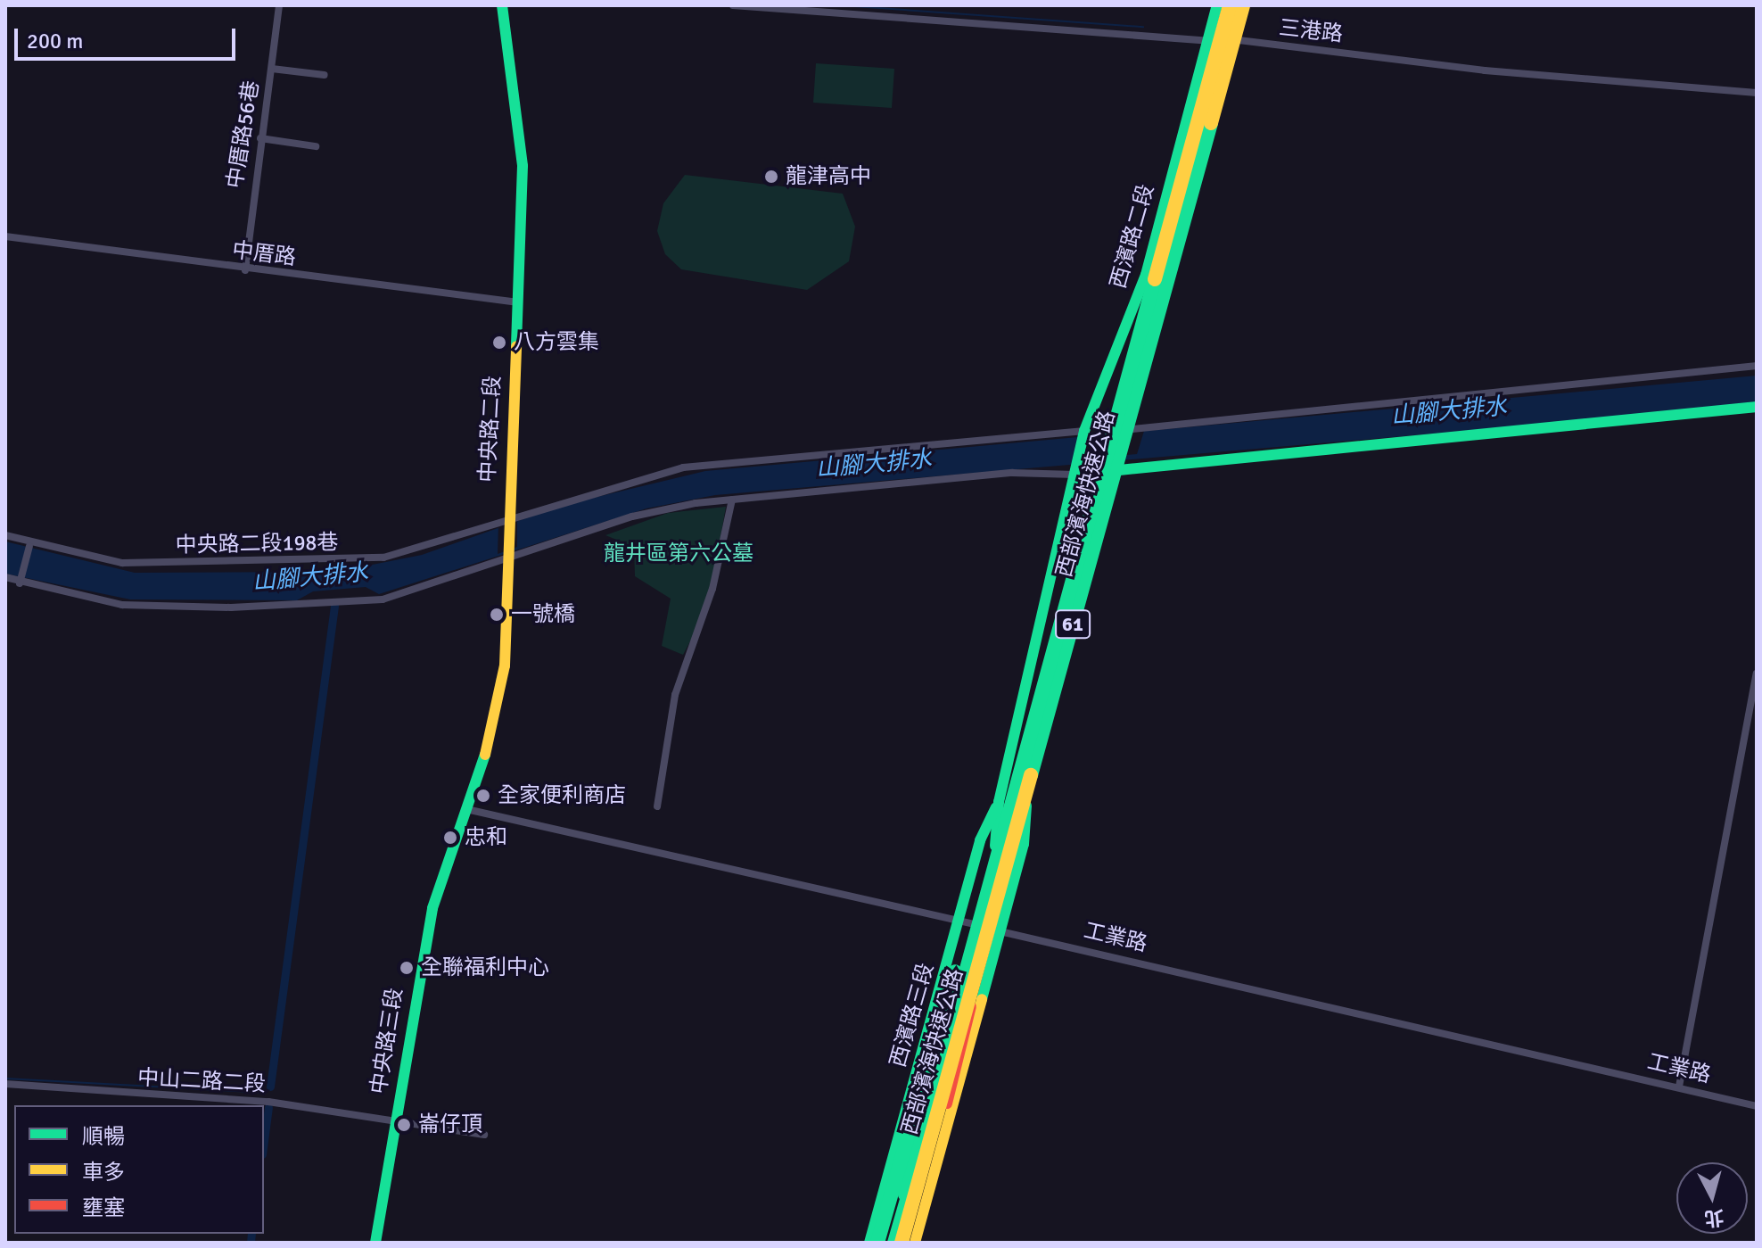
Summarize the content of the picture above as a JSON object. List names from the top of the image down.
{
  "streets": {
    "main road": [
      "西濱路二段",
      "中央路二段",
      "西部濱海快速公路",
      "61",
      "西濱路三段",
      "中央路三段"
    ],
    "street": [
      "三港路",
      "中厝路56巷",
      "中厝路",
      "中央路二段198巷",
      "工業路",
      "中山二路二段"
    ]
  },
  "crossings": [
    ["三港路", "西濱路二段"],
    ["中厝路56巷", "中厝路"],
    ["西濱路二段", "中央路二段198巷"],
    ["西濱路二段", "西濱路三段"],
    ["中厝路", "中央路二段"],
    ["中央路二段", "中央路二段198巷"],
    ["中央路二段", "工業路"],
    ["中央路二段", "中央路三段"],
    ["西部濱海快速公路", "工業路"],
    ["西部濱海快速公路", "西濱路三段"],
    ["工業路", "西濱路三段"],
    ["中央路三段", "中山二路二段"]
  ],
  "water": ["山腳大排水"],
  "parks": ["龍井區第六公墓"],
  "places": [
    "龍津高中",
    "八方雲集",
    "一號橋",
    "全家便利商店",
    "忠和",
    "全聯福利中心",
    "崙仔頂"
  ],
  "legend": ["順暢", "車多", "壅塞"],
  "scale_bar": "200 m",
  "north": "bottom"
}
